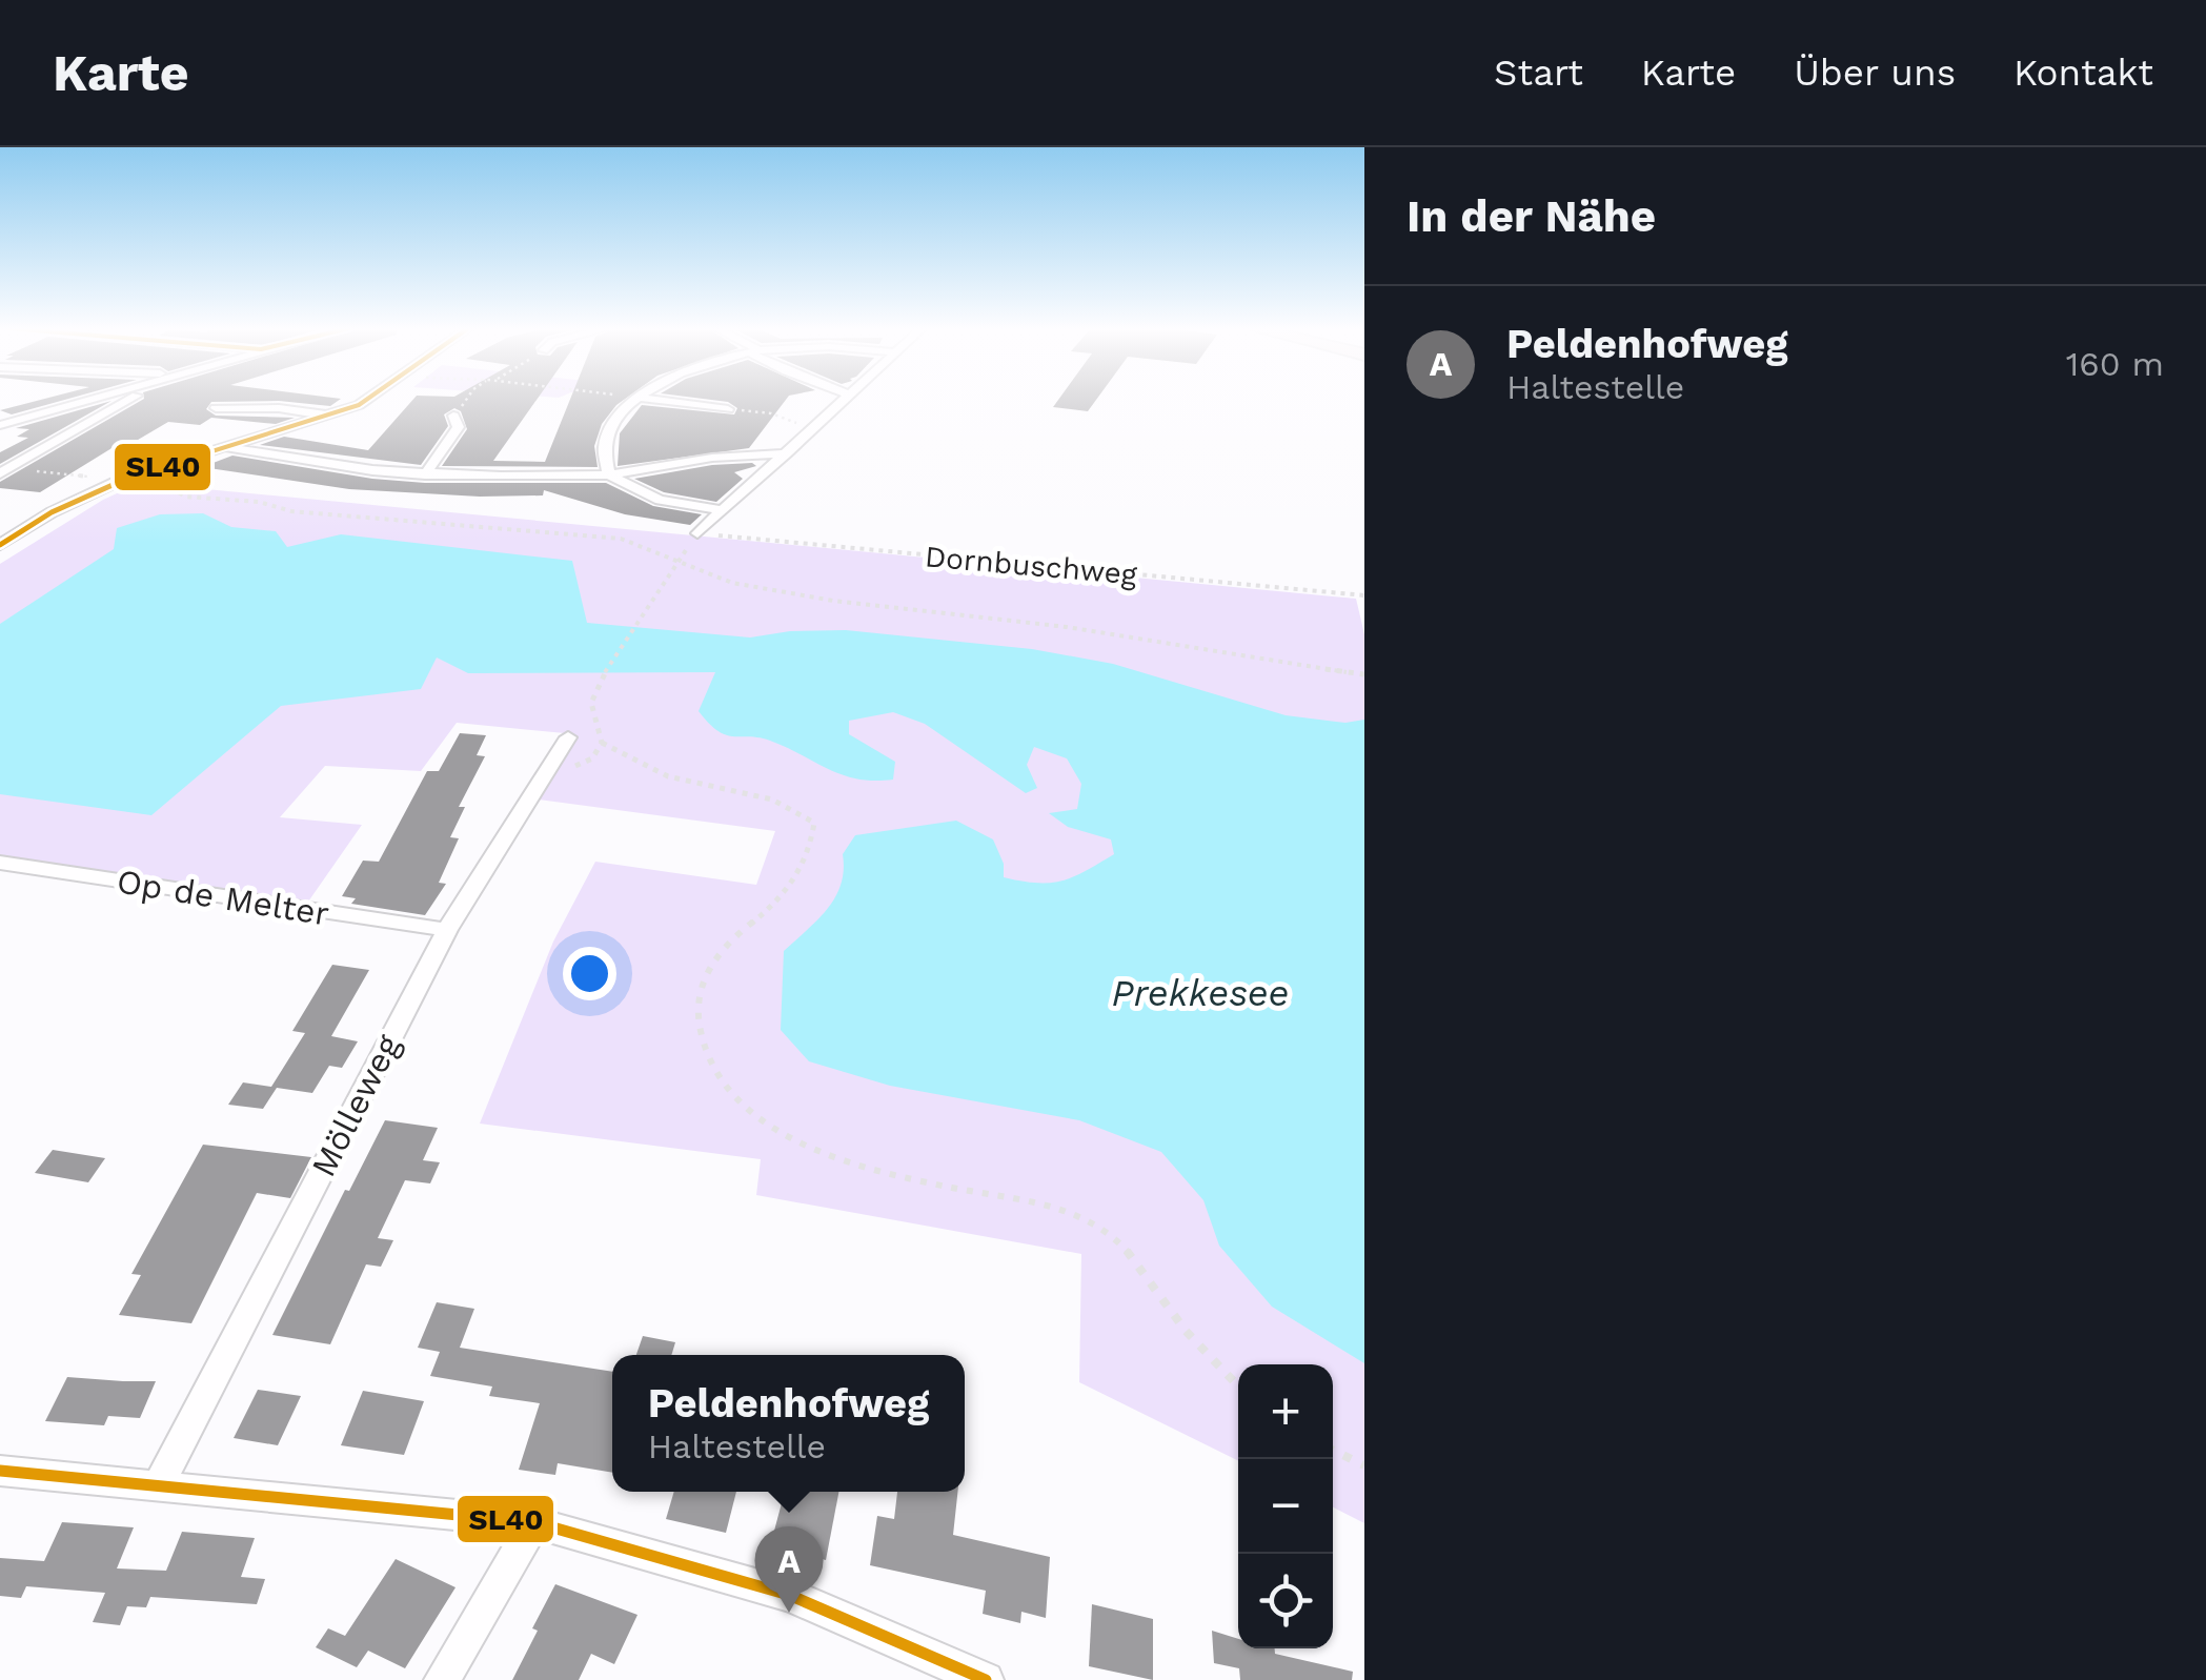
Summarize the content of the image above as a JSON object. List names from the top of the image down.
{
  "streets": {
    "street": ["Op de Melter", "Mölleweg"],
    "path": ["Dornbuschweg"]
  },
  "crossings": [
    ["Op de Melter", "Mölleweg"]
  ],
  "water": ["Prekkesee"],
  "lines": ["transit line SL40"],
  "page": {
    "header": "Karte",
    "nav": [
      "Start",
      "Karte",
      "Über uns",
      "Kontakt"
    ],
    "heading": "In der Nähe",
    "list": [
      {
        "mark": "A",
        "name": "Peldenhofweg",
        "note": "Haltestelle",
        "value": "160 m"
      }
    ],
    "popup": ["Peldenhofweg", "Haltestelle"],
    "map_buttons": ["+", "−"],
    "pins": "A"
  }
}
